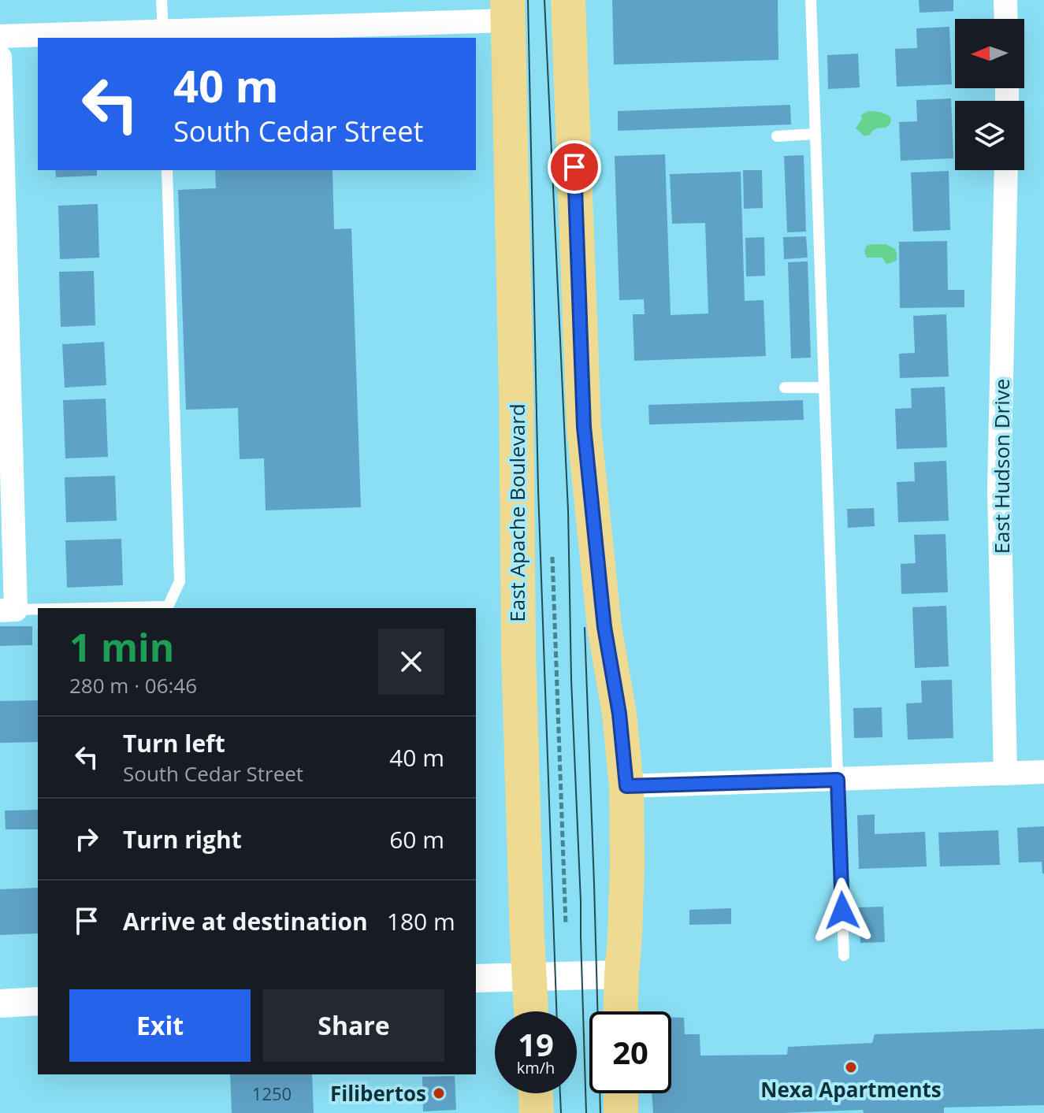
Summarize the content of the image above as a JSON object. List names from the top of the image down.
{
  "streets": {
    "main road": ["East Apache Boulevard"],
    "street": ["East Hudson Drive"]
  },
  "places": ["Nexa Apartments", "Filibertos"],
  "house_numbers": ["1250"],
  "north": "left",
  "page": {
    "turn": ["40 m", "South Cedar Street"],
    "heading": ["1 min", "280 m · 06:46"],
    "list": [
      {
        "name": "Turn left",
        "note": "South Cedar Street",
        "value": "40 m"
      },
      {
        "name": "Turn right",
        "value": "60 m"
      },
      {
        "name": "Arrive at destination",
        "value": "180 m"
      }
    ],
    "buttons": ["Exit", "Share"],
    "speed": "19 km/h",
    "limit": "20"
  }
}
